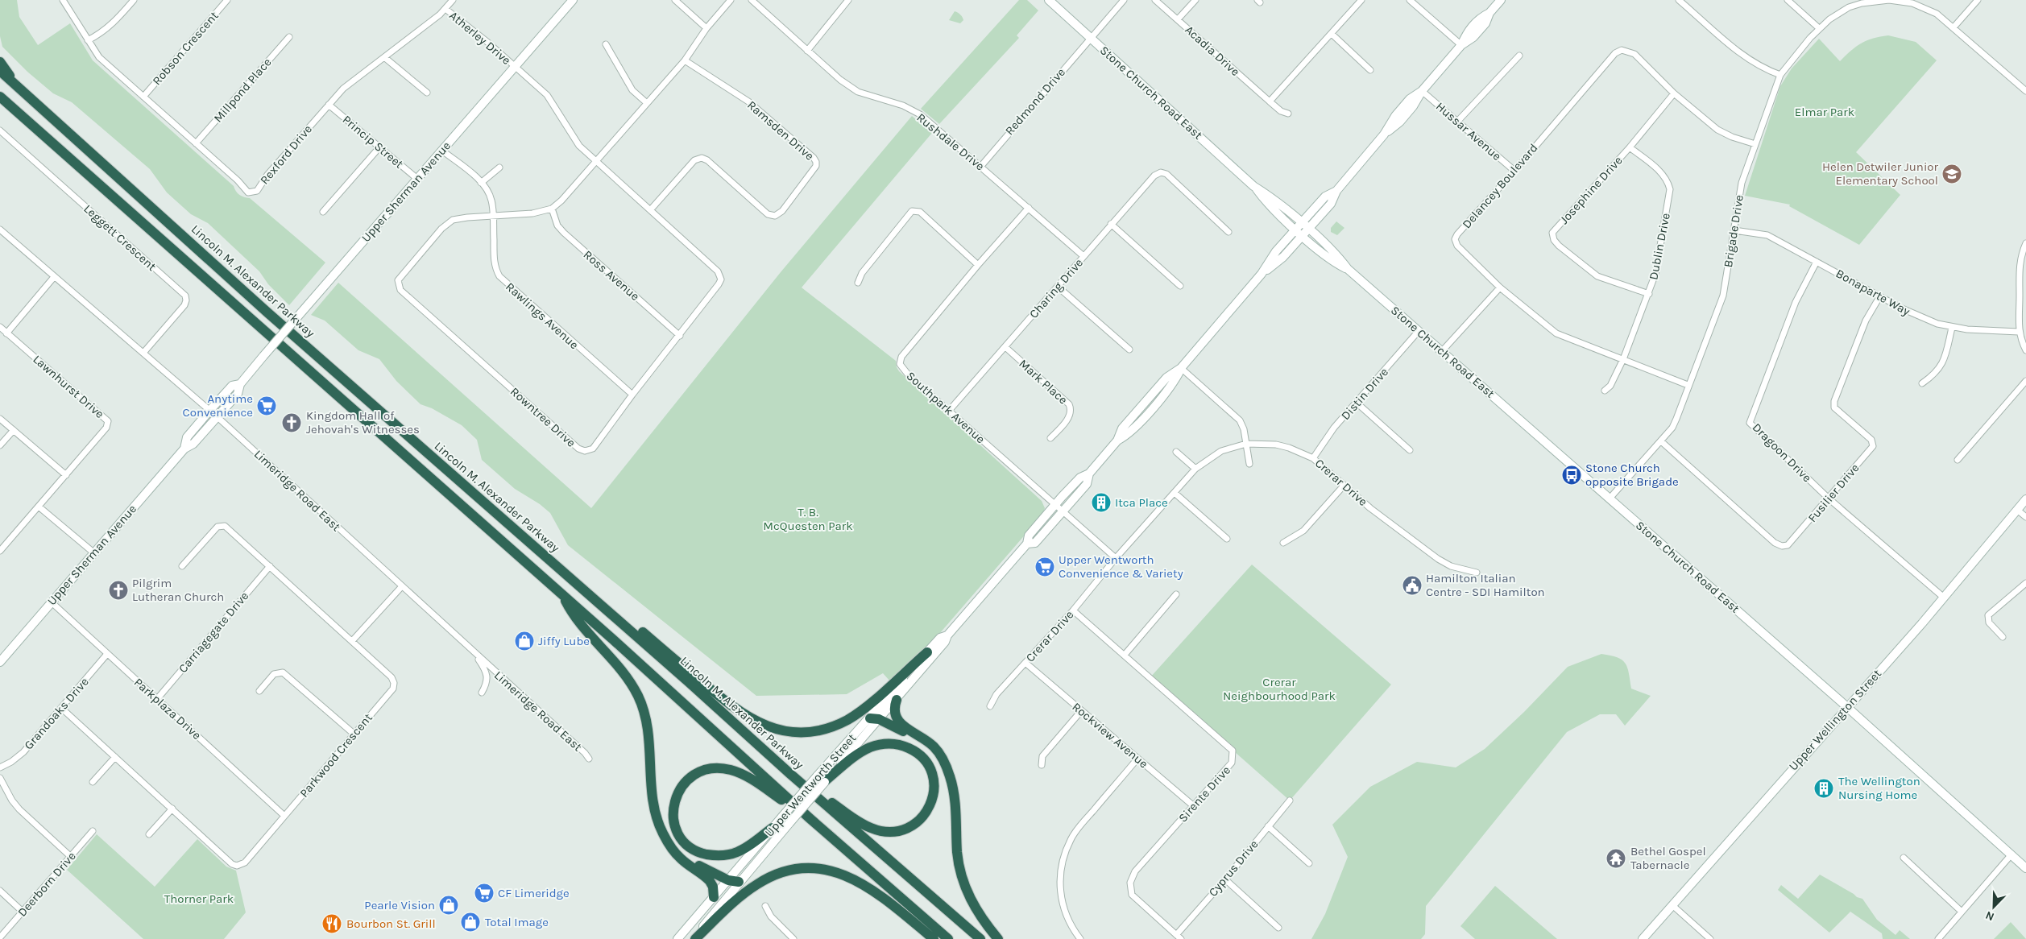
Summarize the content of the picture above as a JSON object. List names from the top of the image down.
{
  "streets": {
    "highway": ["Lincoln M. Alexander Parkway"],
    "main road": [
      "Stone Church Road East",
      "Upper Sherman Avenue",
      "Upper Wellington Street",
      "Upper Wentworth Street"
    ],
    "street": [
      "Atherley Drive",
      "Robson Crescent",
      "Acadia Drive",
      "Millpond Place",
      "Redmond Drive",
      "Ramsden Drive",
      "Hussar Avenue",
      "Princip Street",
      "Rushdale Drive",
      "Rexford Drive",
      "Delancey Boulevard",
      "Josephine Drive",
      "Brigade Drive",
      "Leggett Crescent",
      "Dublin Drive",
      "Ross Avenue",
      "Charing Drive",
      "Bonaparte Way",
      "Rawlings Avenue",
      "Mark Place",
      "Lawnhurst Drive",
      "Distin Drive",
      "Southpark Avenue",
      "Rowntree Drive",
      "Dragoon Drive",
      "Crerar Drive",
      "Limeridge Road East",
      "Fusilier Drive",
      "Carriagegate Drive",
      "Parkplaza Drive",
      "Grandoaks Drive",
      "Rockview Avenue",
      "Parkwood Crescent",
      "Sirente Drive",
      "Cyprus Drive",
      "Deerborn Drive"
    ]
  },
  "crossings": [
    ["Atherley Drive", "Rexford Drive"],
    ["Atherley Drive", "Upper Sherman Avenue"],
    ["Atherley Drive", "Rowntree Drive"],
    ["Robson Crescent", "Rexford Drive"],
    ["Millpond Place", "Rexford Drive"],
    ["Stone Church Road East", "Redmond Drive"],
    ["Stone Church Road East", "Brigade Drive"],
    ["Stone Church Road East", "Distin Drive"],
    ["Stone Church Road East", "Upper Wellington Street"],
    ["Stone Church Road East", "Upper Wentworth Street"],
    ["Redmond Drive", "Rushdale Drive"],
    ["Ramsden Drive", "Rowntree Drive"],
    ["Hussar Avenue", "Delancey Boulevard"],
    ["Hussar Avenue", "Upper Wentworth Street"],
    ["Princip Street", "Rexford Drive"],
    ["Princip Street", "Upper Sherman Avenue"],
    ["Rushdale Drive", "Charing Drive"],
    ["Rushdale Drive", "Southpark Avenue"],
    ["Delancey Boulevard", "Josephine Drive"],
    ["Delancey Boulevard", "Brigade Drive"],
    ["Delancey Boulevard", "Dublin Drive"],
    ["Josephine Drive", "Dublin Drive"],
    ["Upper Sherman Avenue", "Rowntree Drive"],
    ["Upper Sherman Avenue", "Limeridge Road East"],
    ["Upper Sherman Avenue", "Parkplaza Drive"],
    ["Brigade Drive", "Bonaparte Way"],
    ["Brigade Drive", "Fusilier Drive"],
    ["Leggett Crescent", "Limeridge Road East"],
    ["Ross Avenue", "Rowntree Drive"],
    ["Charing Drive", "Mark Place"],
    ["Charing Drive", "Southpark Avenue"],
    ["Bonaparte Way", "Dragoon Drive"],
    ["Bonaparte Way", "Fusilier Drive"],
    ["Rawlings Avenue", "Rowntree Drive"],
    ["Distin Drive", "Crerar Drive"],
    ["Southpark Avenue", "Crerar Drive"],
    ["Southpark Avenue", "Upper Wentworth Street"],
    ["Dragoon Drive", "Fusilier Drive"],
    ["Dragoon Drive", "Upper Wellington Street"],
    ["Crerar Drive", "Rockview Avenue"],
    ["Crerar Drive", "Sirente Drive"],
    ["Carriagegate Drive", "Parkplaza Drive"],
    ["Carriagegate Drive", "Parkwood Crescent"],
    ["Parkplaza Drive", "Grandoaks Drive"],
    ["Parkplaza Drive", "Parkwood Crescent"],
    ["Grandoaks Drive", "Parkwood Crescent"],
    ["Rockview Avenue", "Sirente Drive"],
    ["Sirente Drive", "Cyprus Drive"]
  ],
  "parks": [
    "Elmar Park",
    "T. B. McQuesten Park",
    "Crerar Neighbourhood Park",
    "Thorner Park"
  ],
  "places": {
    "school or university": ["Helen Detwiler Junior Elementary School"],
    "supermarket": ["Anytime Convenience", "Upper Wentworth Convenience & Variety", "CF Limeridge"],
    "church": ["Kingdom Hall of Jehovah's Witnesses", "Pilgrim Lutheran Church"],
    "bus stop": ["Stone Church opposite Brigade"],
    "building": ["Itca Place", "The Wellington Nursing Home"],
    "public building": ["Hamilton Italian Centre - SDI Hamilton"],
    "shop": ["Jiffy Lube", "Pearle Vision", "Total Image"],
    "temple": ["Bethel Gospel Tabernacle"],
    "restaurant": ["Bourbon St. Grill"]
  },
  "north": "bottom left"
}
